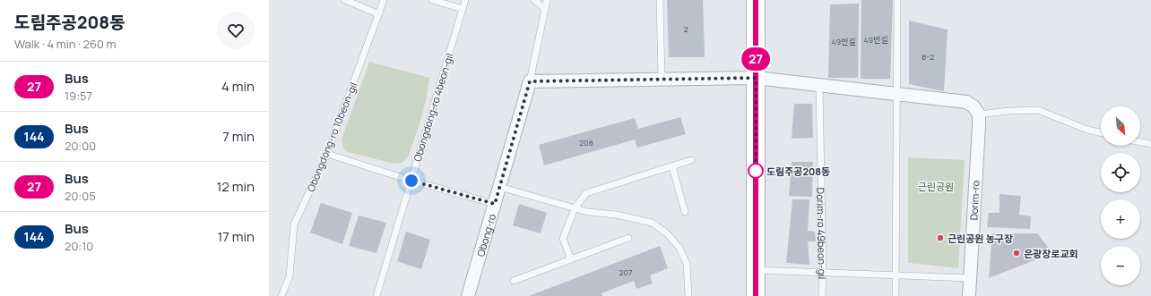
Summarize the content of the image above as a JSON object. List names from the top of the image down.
{
  "streets": {
    "street": ["Dorim-ro", "Obong-ro"],
    "lane": ["Obongdong-ro 4beon-gil", "Obongdong-ro 10beon-gil", "Dorim-ro 49beon-gil"]
  },
  "parks": ["근린공원"],
  "places": ["도림주공208동", "근린공원 농구장", "은광장로교회"],
  "lines": ["bus line 27"],
  "house_numbers": [
    "2",
    "49번길",
    "49번길",
    "8-2",
    "208",
    "207"
  ],
  "north": "bottom right",
  "page": {
    "heading": ["도림주공208동", "Walk · 4 min · 260 m"],
    "on_map": "27",
    "list": [
      {
        "mark": "27",
        "name": "Bus",
        "note": "19:57",
        "value": "4 min"
      },
      {
        "mark": "144",
        "name": "Bus",
        "note": "20:00",
        "value": "7 min"
      },
      {
        "mark": "27",
        "name": "Bus",
        "note": "20:05",
        "value": "12 min"
      },
      {
        "mark": "144",
        "name": "Bus",
        "note": "20:10",
        "value": "17 min"
      }
    ],
    "map_buttons": ["+", "−"]
  }
}
